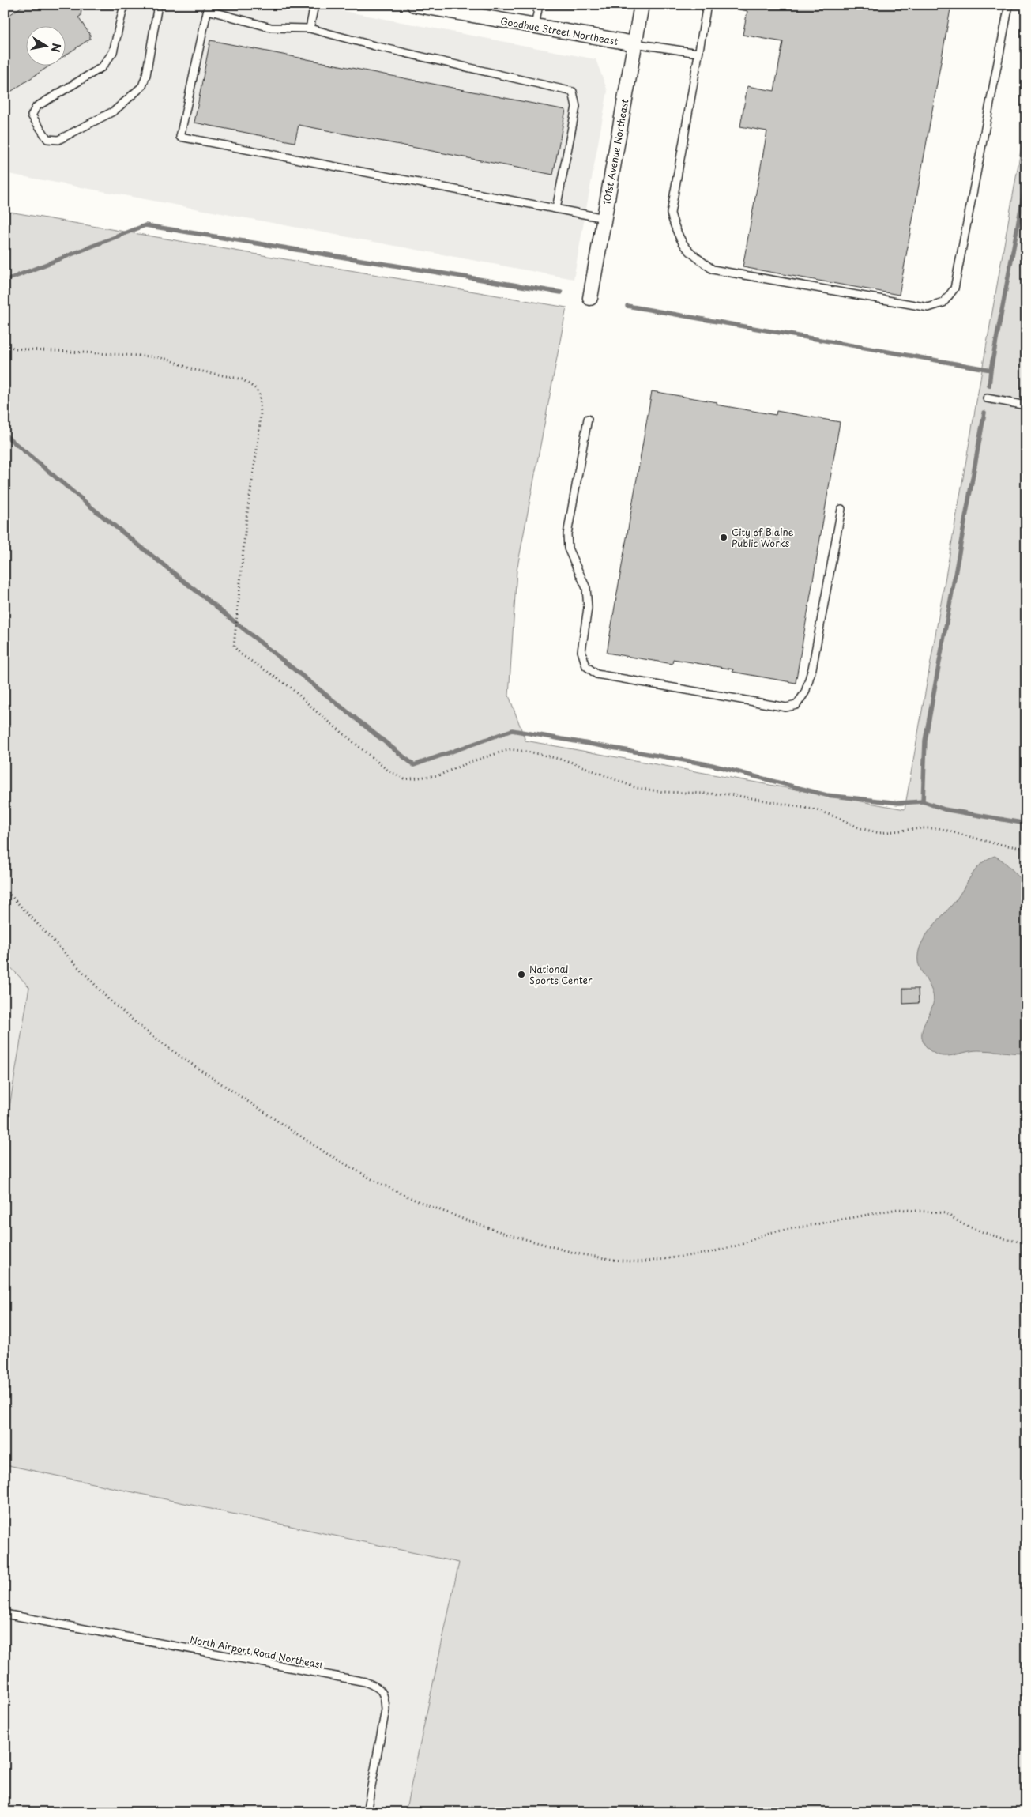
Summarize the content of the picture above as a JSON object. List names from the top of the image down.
{
  "streets": {
    "street": ["Goodhue Street Northeast", "101st Avenue Northeast"],
    "lane": ["North Airport Road Northeast"]
  },
  "crossings": [
    ["Goodhue Street Northeast", "101st Avenue Northeast"]
  ],
  "places": ["City of Blaine Public Works", "National Sports Center"],
  "north": "right"
}
